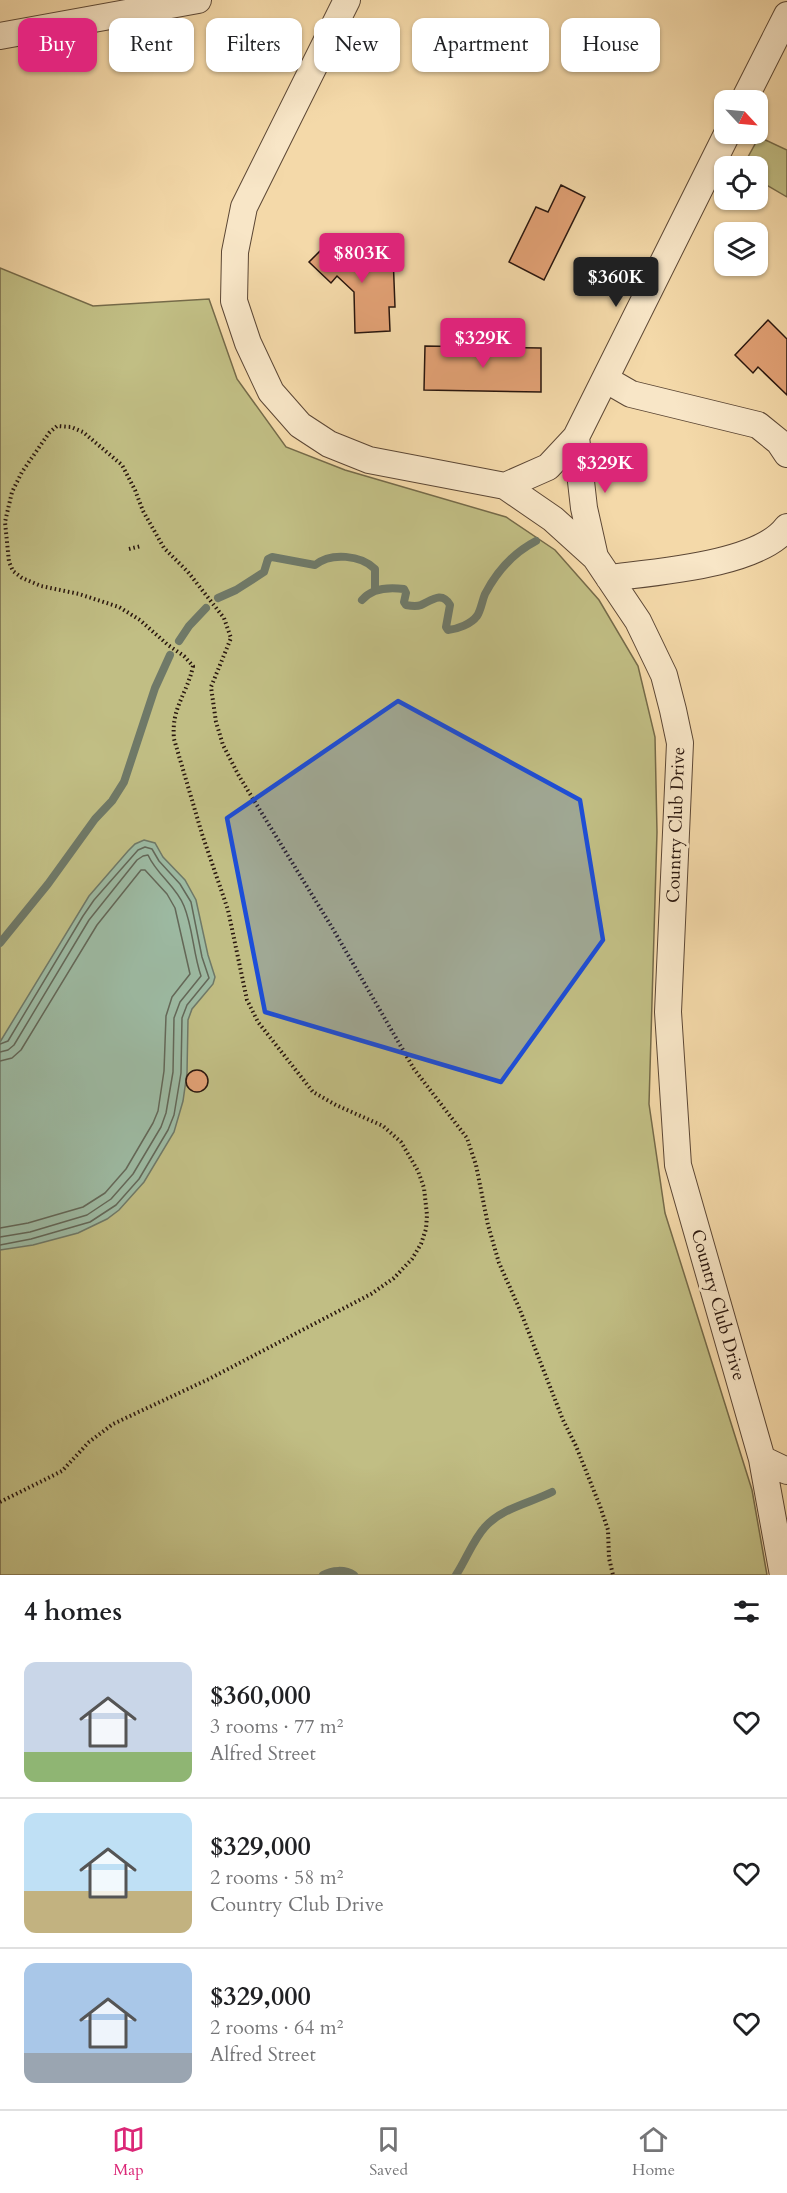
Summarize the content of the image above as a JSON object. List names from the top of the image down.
{
  "streets": {
    "street": ["Country Club Drive"]
  },
  "north": "bottom right",
  "page": {
    "chip": [
      "Buy",
      "Rent",
      "Filters",
      "New",
      "Apartment",
      "House"
    ],
    "price": [
      "$803K",
      "$360K",
      "$329K",
      "$329K"
    ],
    "heading": "4 homes",
    "list": [
      {
        "name": "$360,000",
        "note": "3 rooms · 77 m² · Alfred Street"
      },
      {
        "name": "$329,000",
        "note": "2 rooms · 58 m² · Country Club Drive"
      },
      {
        "name": "$329,000",
        "note": "2 rooms · 64 m² · Alfred Street"
      }
    ],
    "tabs": ["Map", "Saved", "Home"]
  }
}
